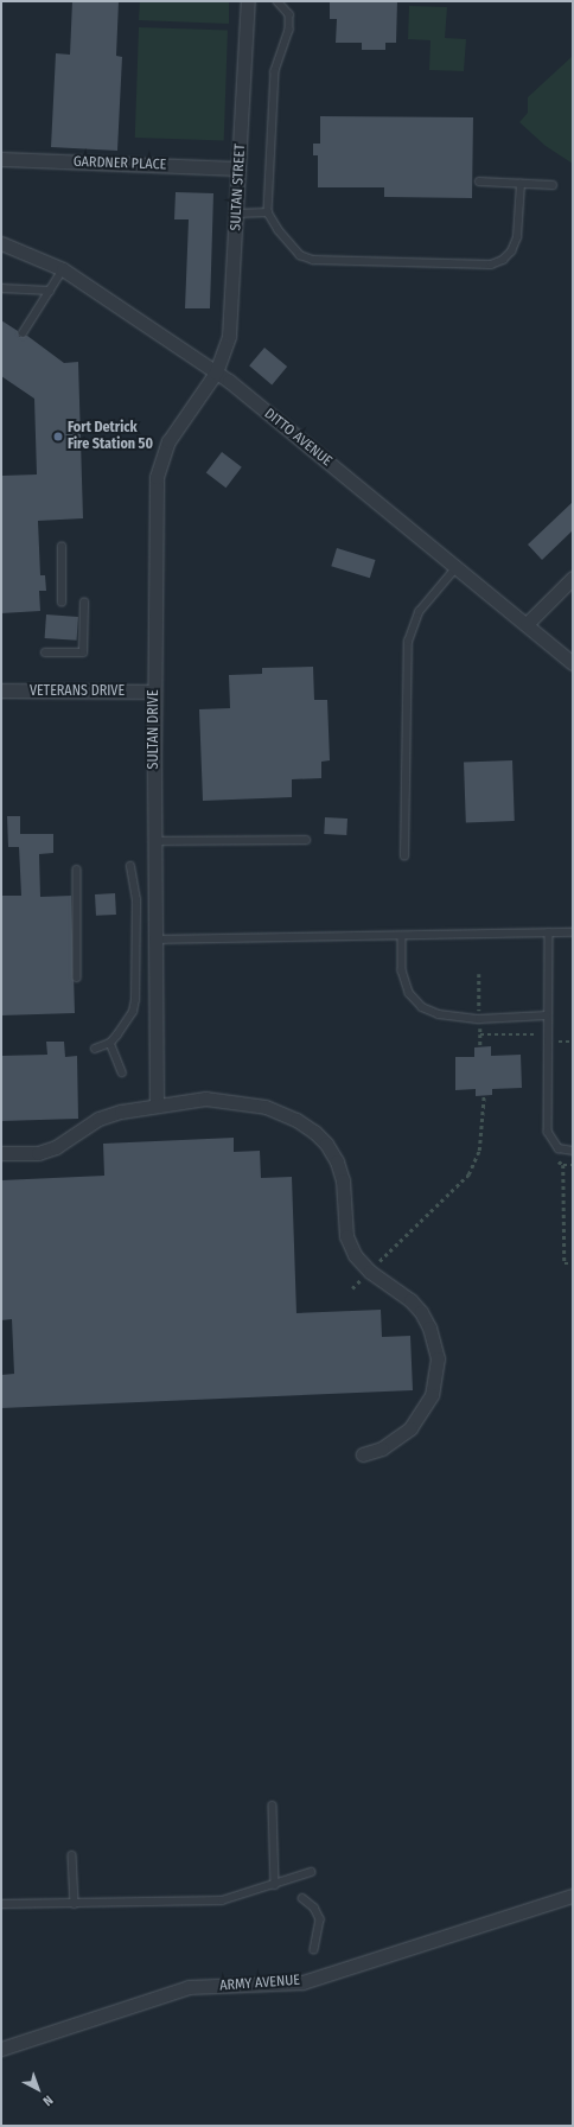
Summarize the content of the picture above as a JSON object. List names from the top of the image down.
{
  "streets": {
    "street": [
      "GARDNER PLACE",
      "SULTAN STREET",
      "DITTO AVENUE",
      "VETERANS DRIVE",
      "SULTAN DRIVE",
      "ARMY AVENUE"
    ]
  },
  "crossings": [
    ["GARDNER PLACE", "SULTAN STREET"],
    ["SULTAN STREET", "DITTO AVENUE"],
    ["SULTAN STREET", "SULTAN DRIVE"],
    ["DITTO AVENUE", "SULTAN DRIVE"],
    ["VETERANS DRIVE", "SULTAN DRIVE"]
  ],
  "places": ["Fort Detrick Fire Station 50"],
  "north": "bottom right"
}
